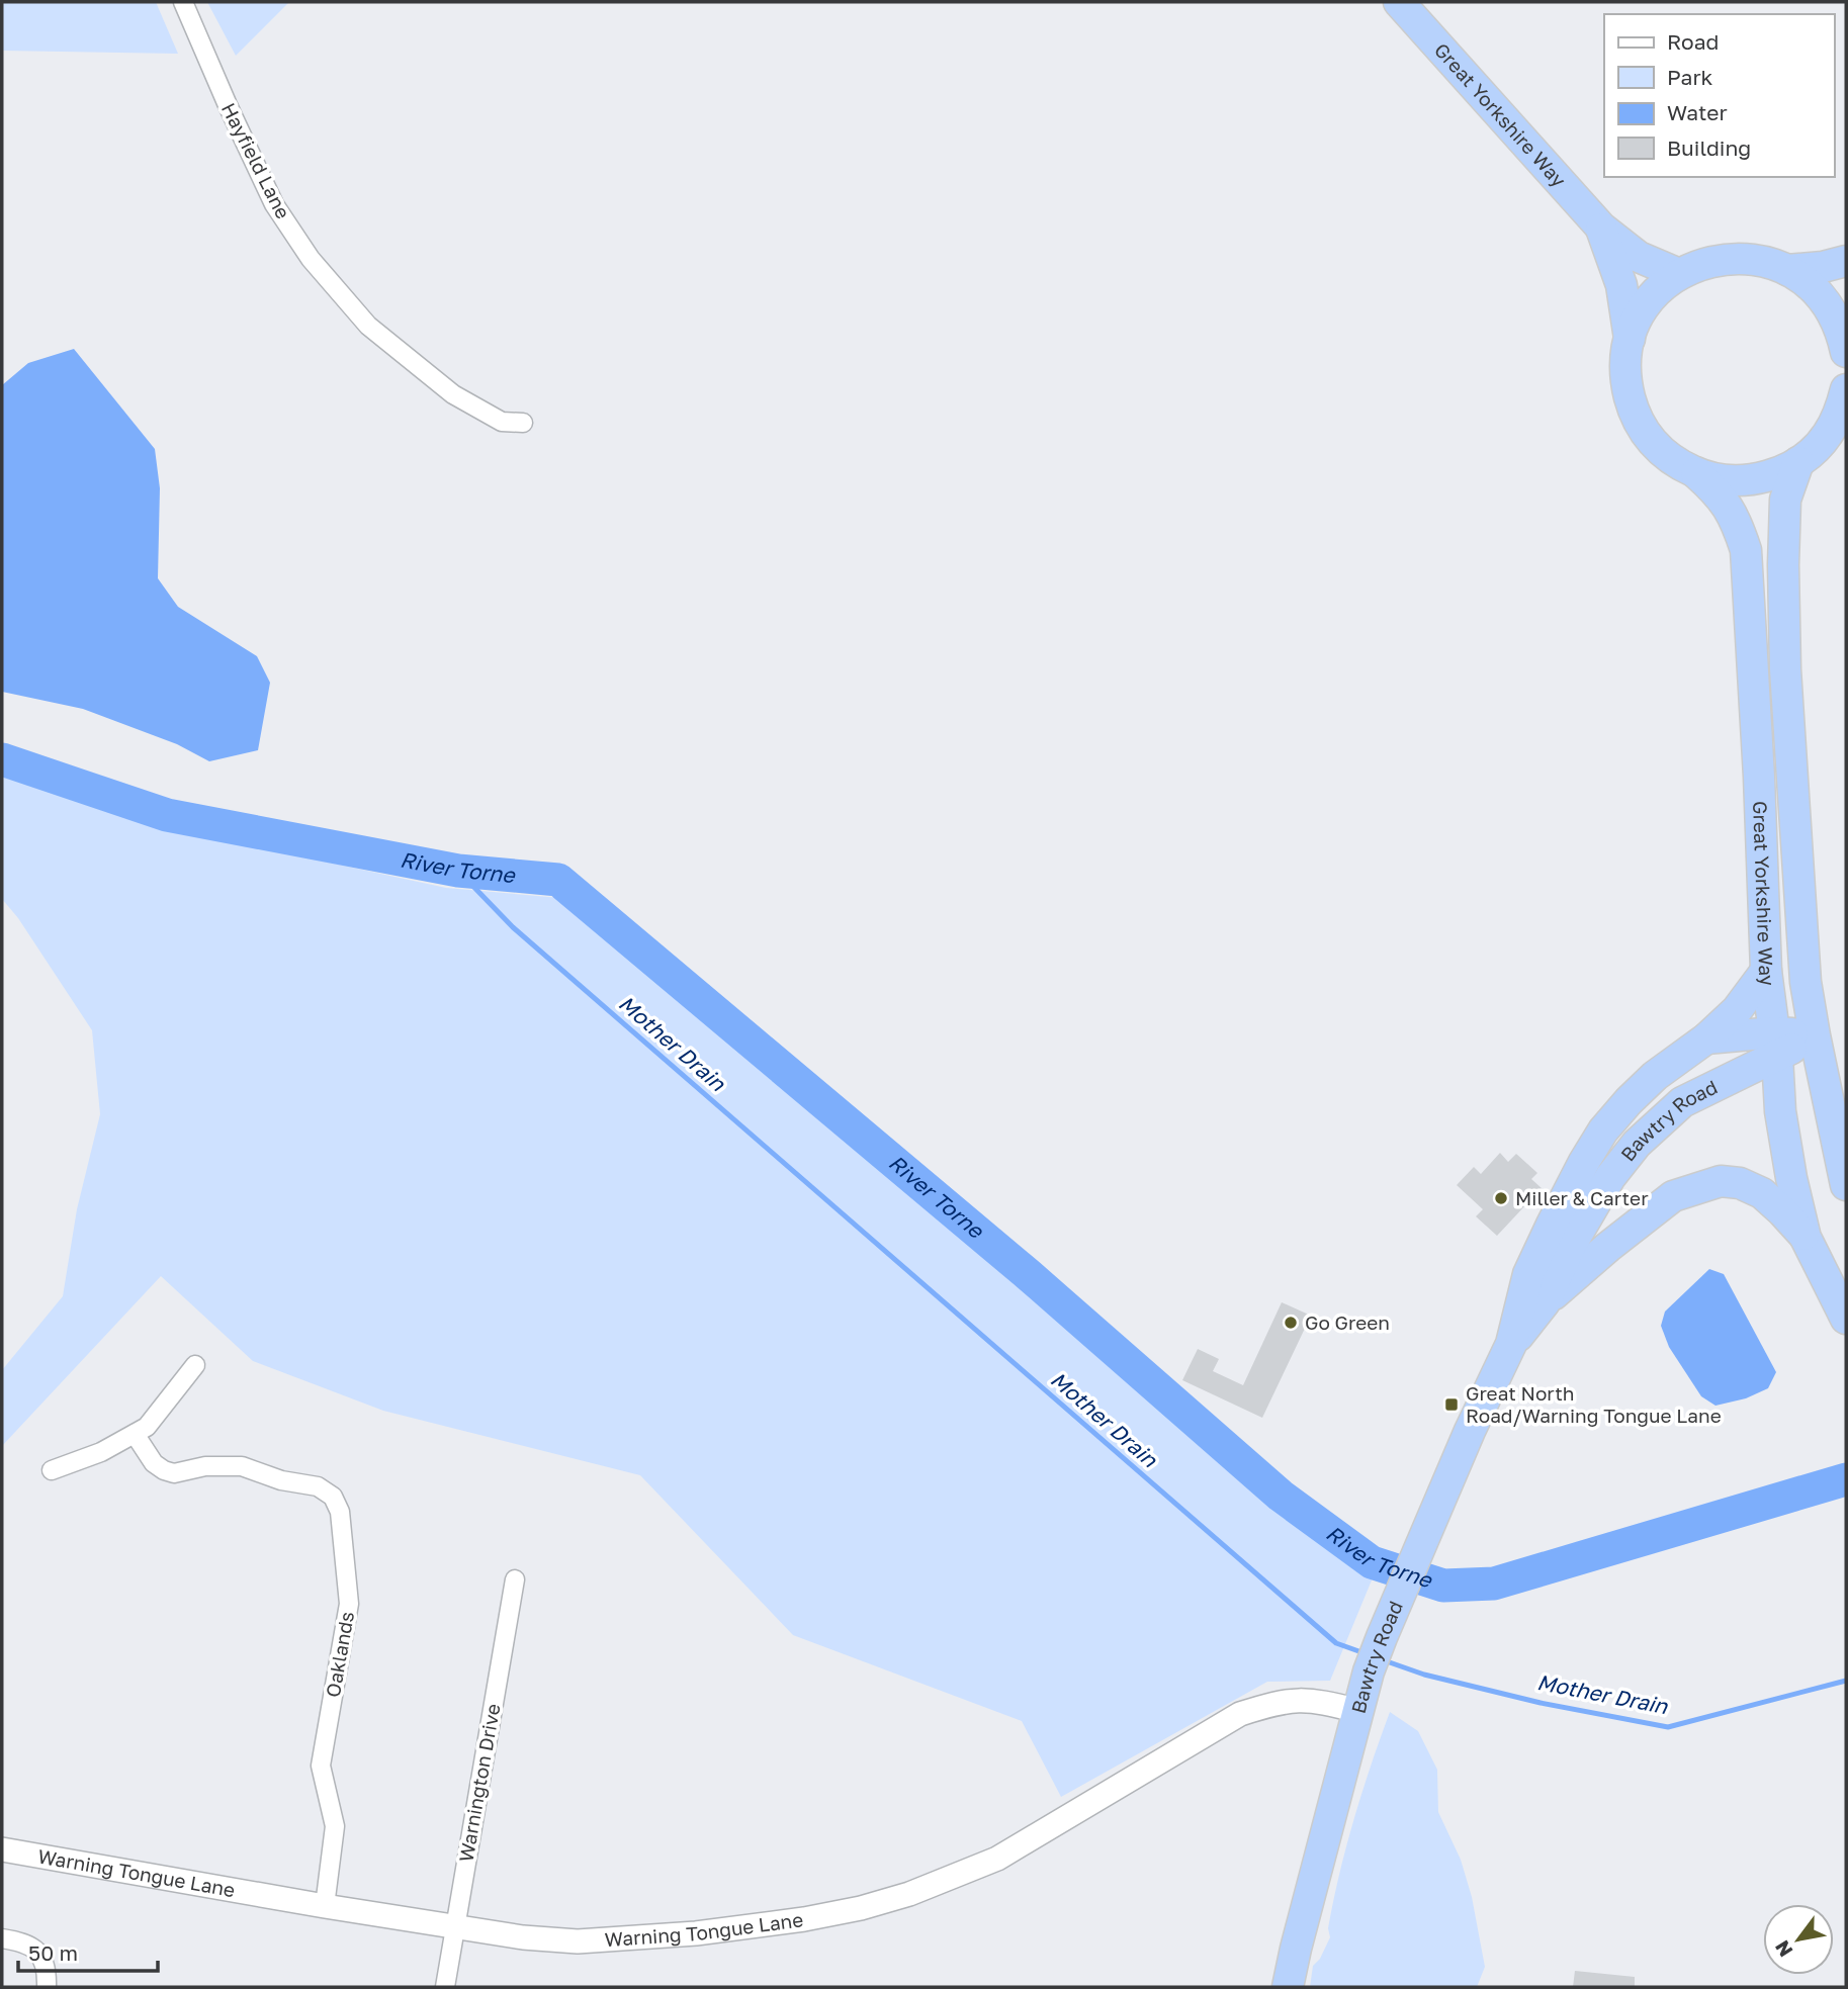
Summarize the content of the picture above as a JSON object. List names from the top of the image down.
{
  "streets": {
    "highway": ["Great Yorkshire Way", "Bawtry Road"],
    "street": [
      "Hayfield Lane",
      "Oaklands",
      "Warnington Drive",
      "Warning Tongue Lane"
    ]
  },
  "crossings": [
    ["Great Yorkshire Way", "Bawtry Road"],
    ["Bawtry Road", "Warning Tongue Lane"],
    ["Oaklands", "Warning Tongue Lane"],
    ["Warnington Drive", "Warning Tongue Lane"]
  ],
  "water": ["River Torne", "Mother Drain"],
  "places": {
    "other": ["Miller & Carter", "Go Green"],
    "transit": ["Great North Road/Warning Tongue Lane"]
  },
  "legend": [
    "Road",
    "Park",
    "Water",
    "Building"
  ],
  "scale_bar": "50 m",
  "north": "bottom left"
}
